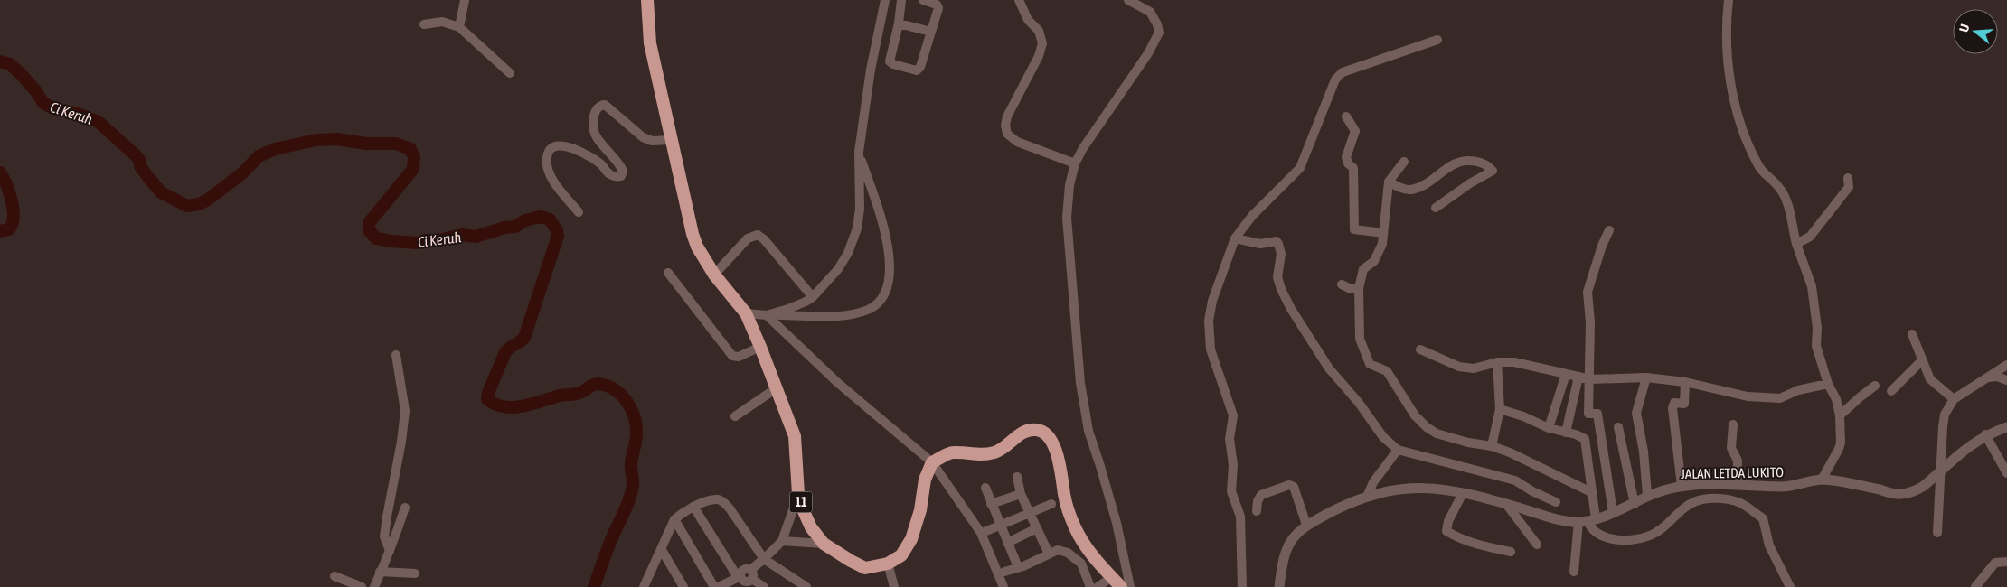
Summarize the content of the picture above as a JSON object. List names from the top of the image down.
{
  "streets": {
    "highway": ["11"],
    "street": ["JALAN LETDA LUKITO"]
  },
  "water": ["Ci Keruh"],
  "north": "left"
}
